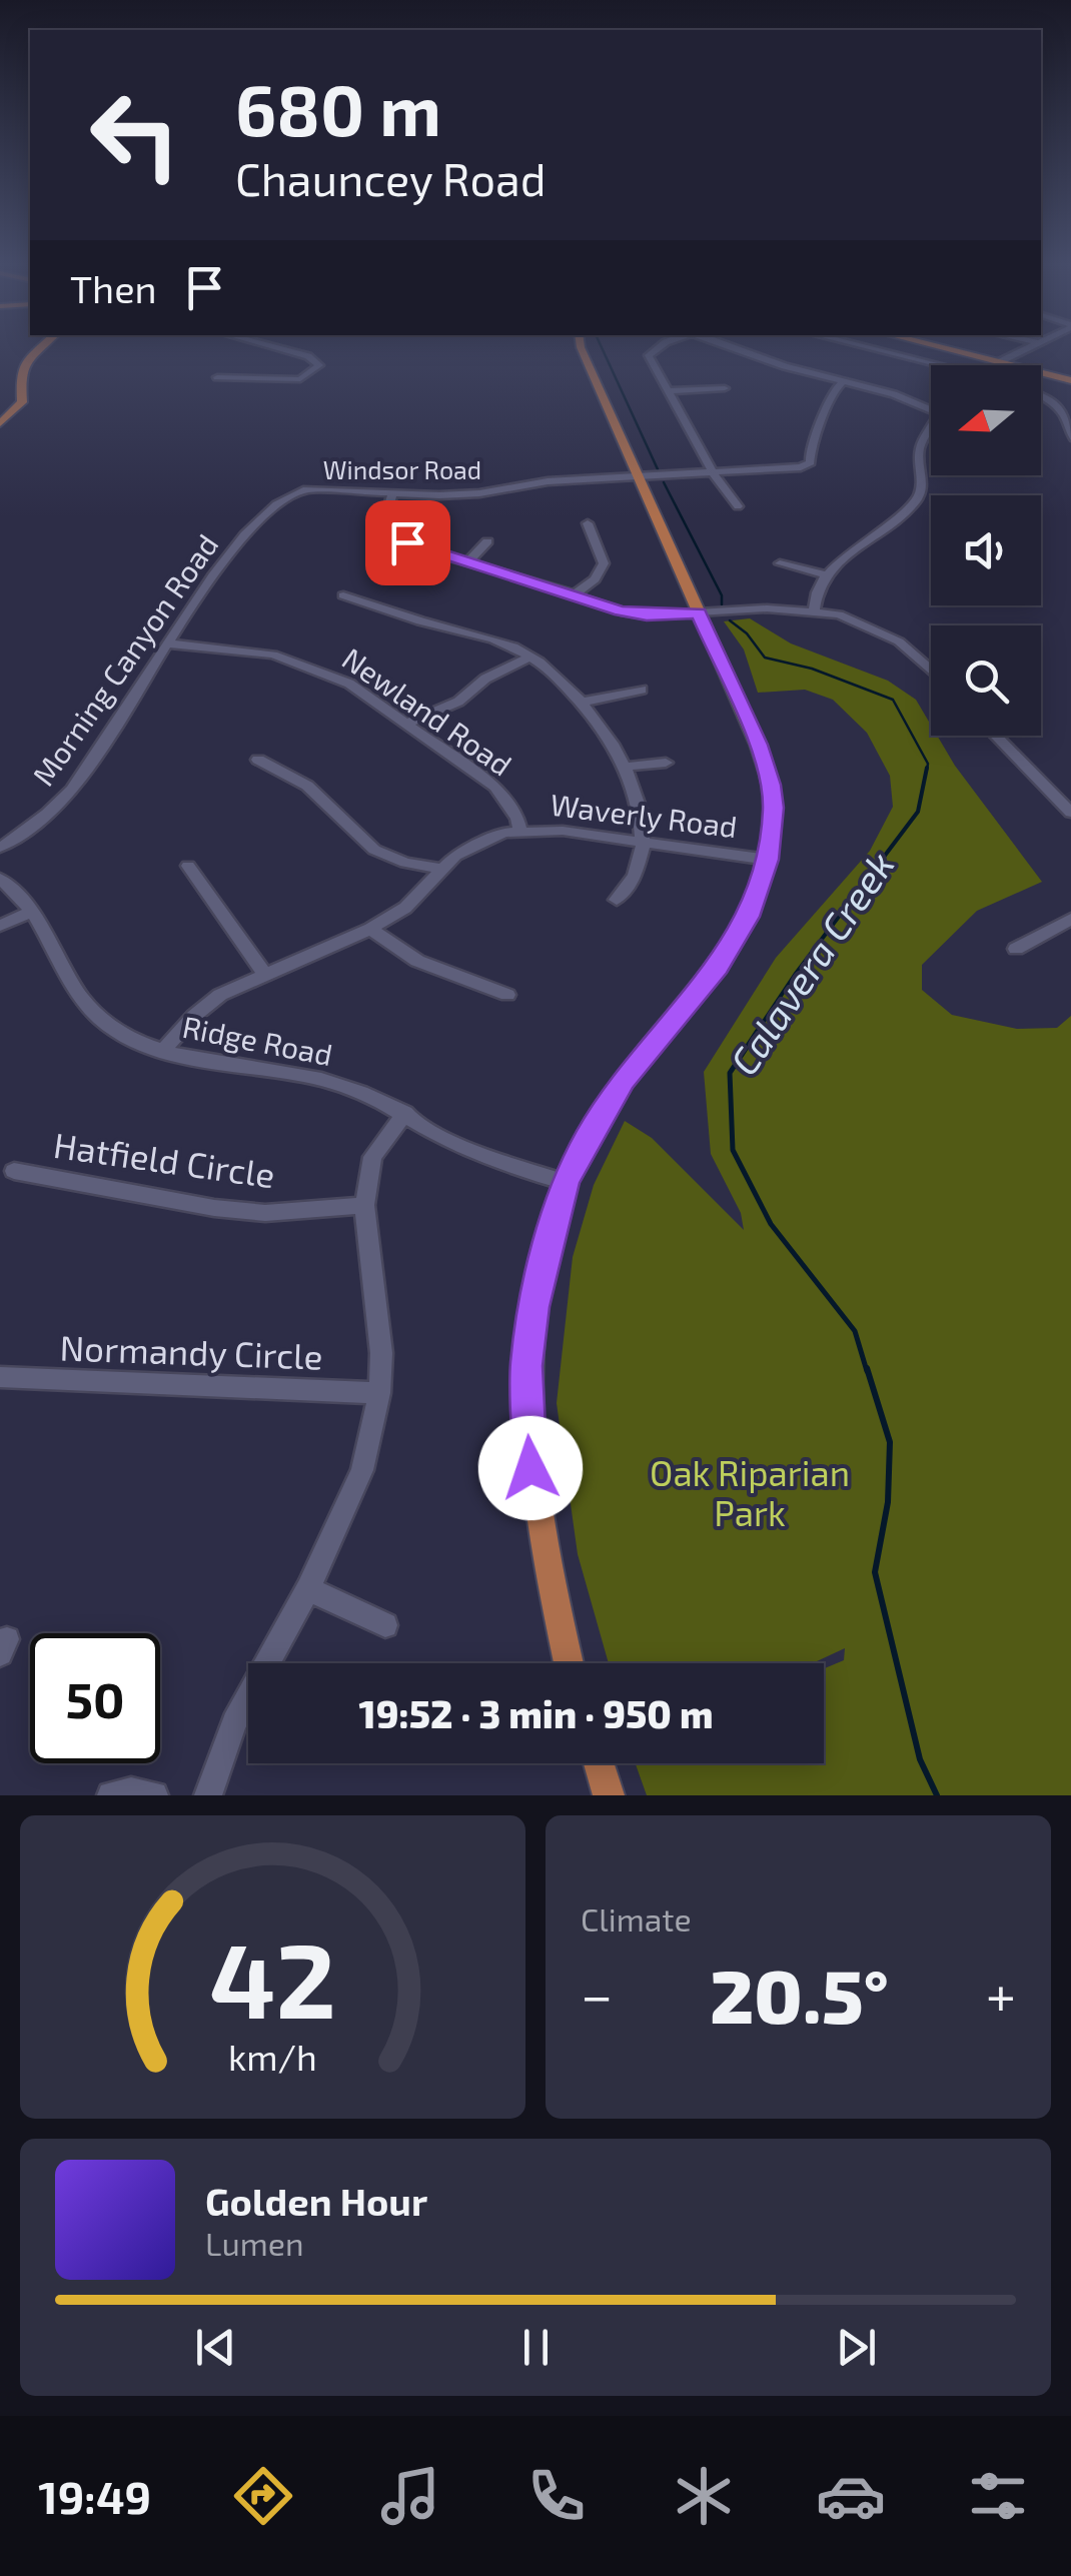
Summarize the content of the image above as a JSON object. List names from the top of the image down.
{
  "streets": {
    "street": [
      "Windsor Road",
      "Morning Canyon Road",
      "Newland Road",
      "Waverly Road",
      "Ridge Road",
      "Hatfield Circle",
      "Normandy Circle"
    ]
  },
  "crossings": [
    ["Windsor Road", "Morning Canyon Road"],
    ["Morning Canyon Road", "Newland Road"],
    ["Newland Road", "Waverly Road"],
    ["Waverly Road", "Ridge Road"]
  ],
  "water": ["Calavera Creek"],
  "parks": ["Oak Riparian Park"],
  "north": "left",
  "page": {
    "turn": ["680 m", "Chauncey Road"],
    "then": "Then",
    "limit": "50",
    "trip": "19:52 · 3 min · 950 m",
    "tile": "Climate",
    "heat": ["−", "20.5°", "+"],
    "song": ["Golden Hour", "Lumen"],
    "tabs": "19:49",
    "gauge": ["42", "km/h"]
  }
}
